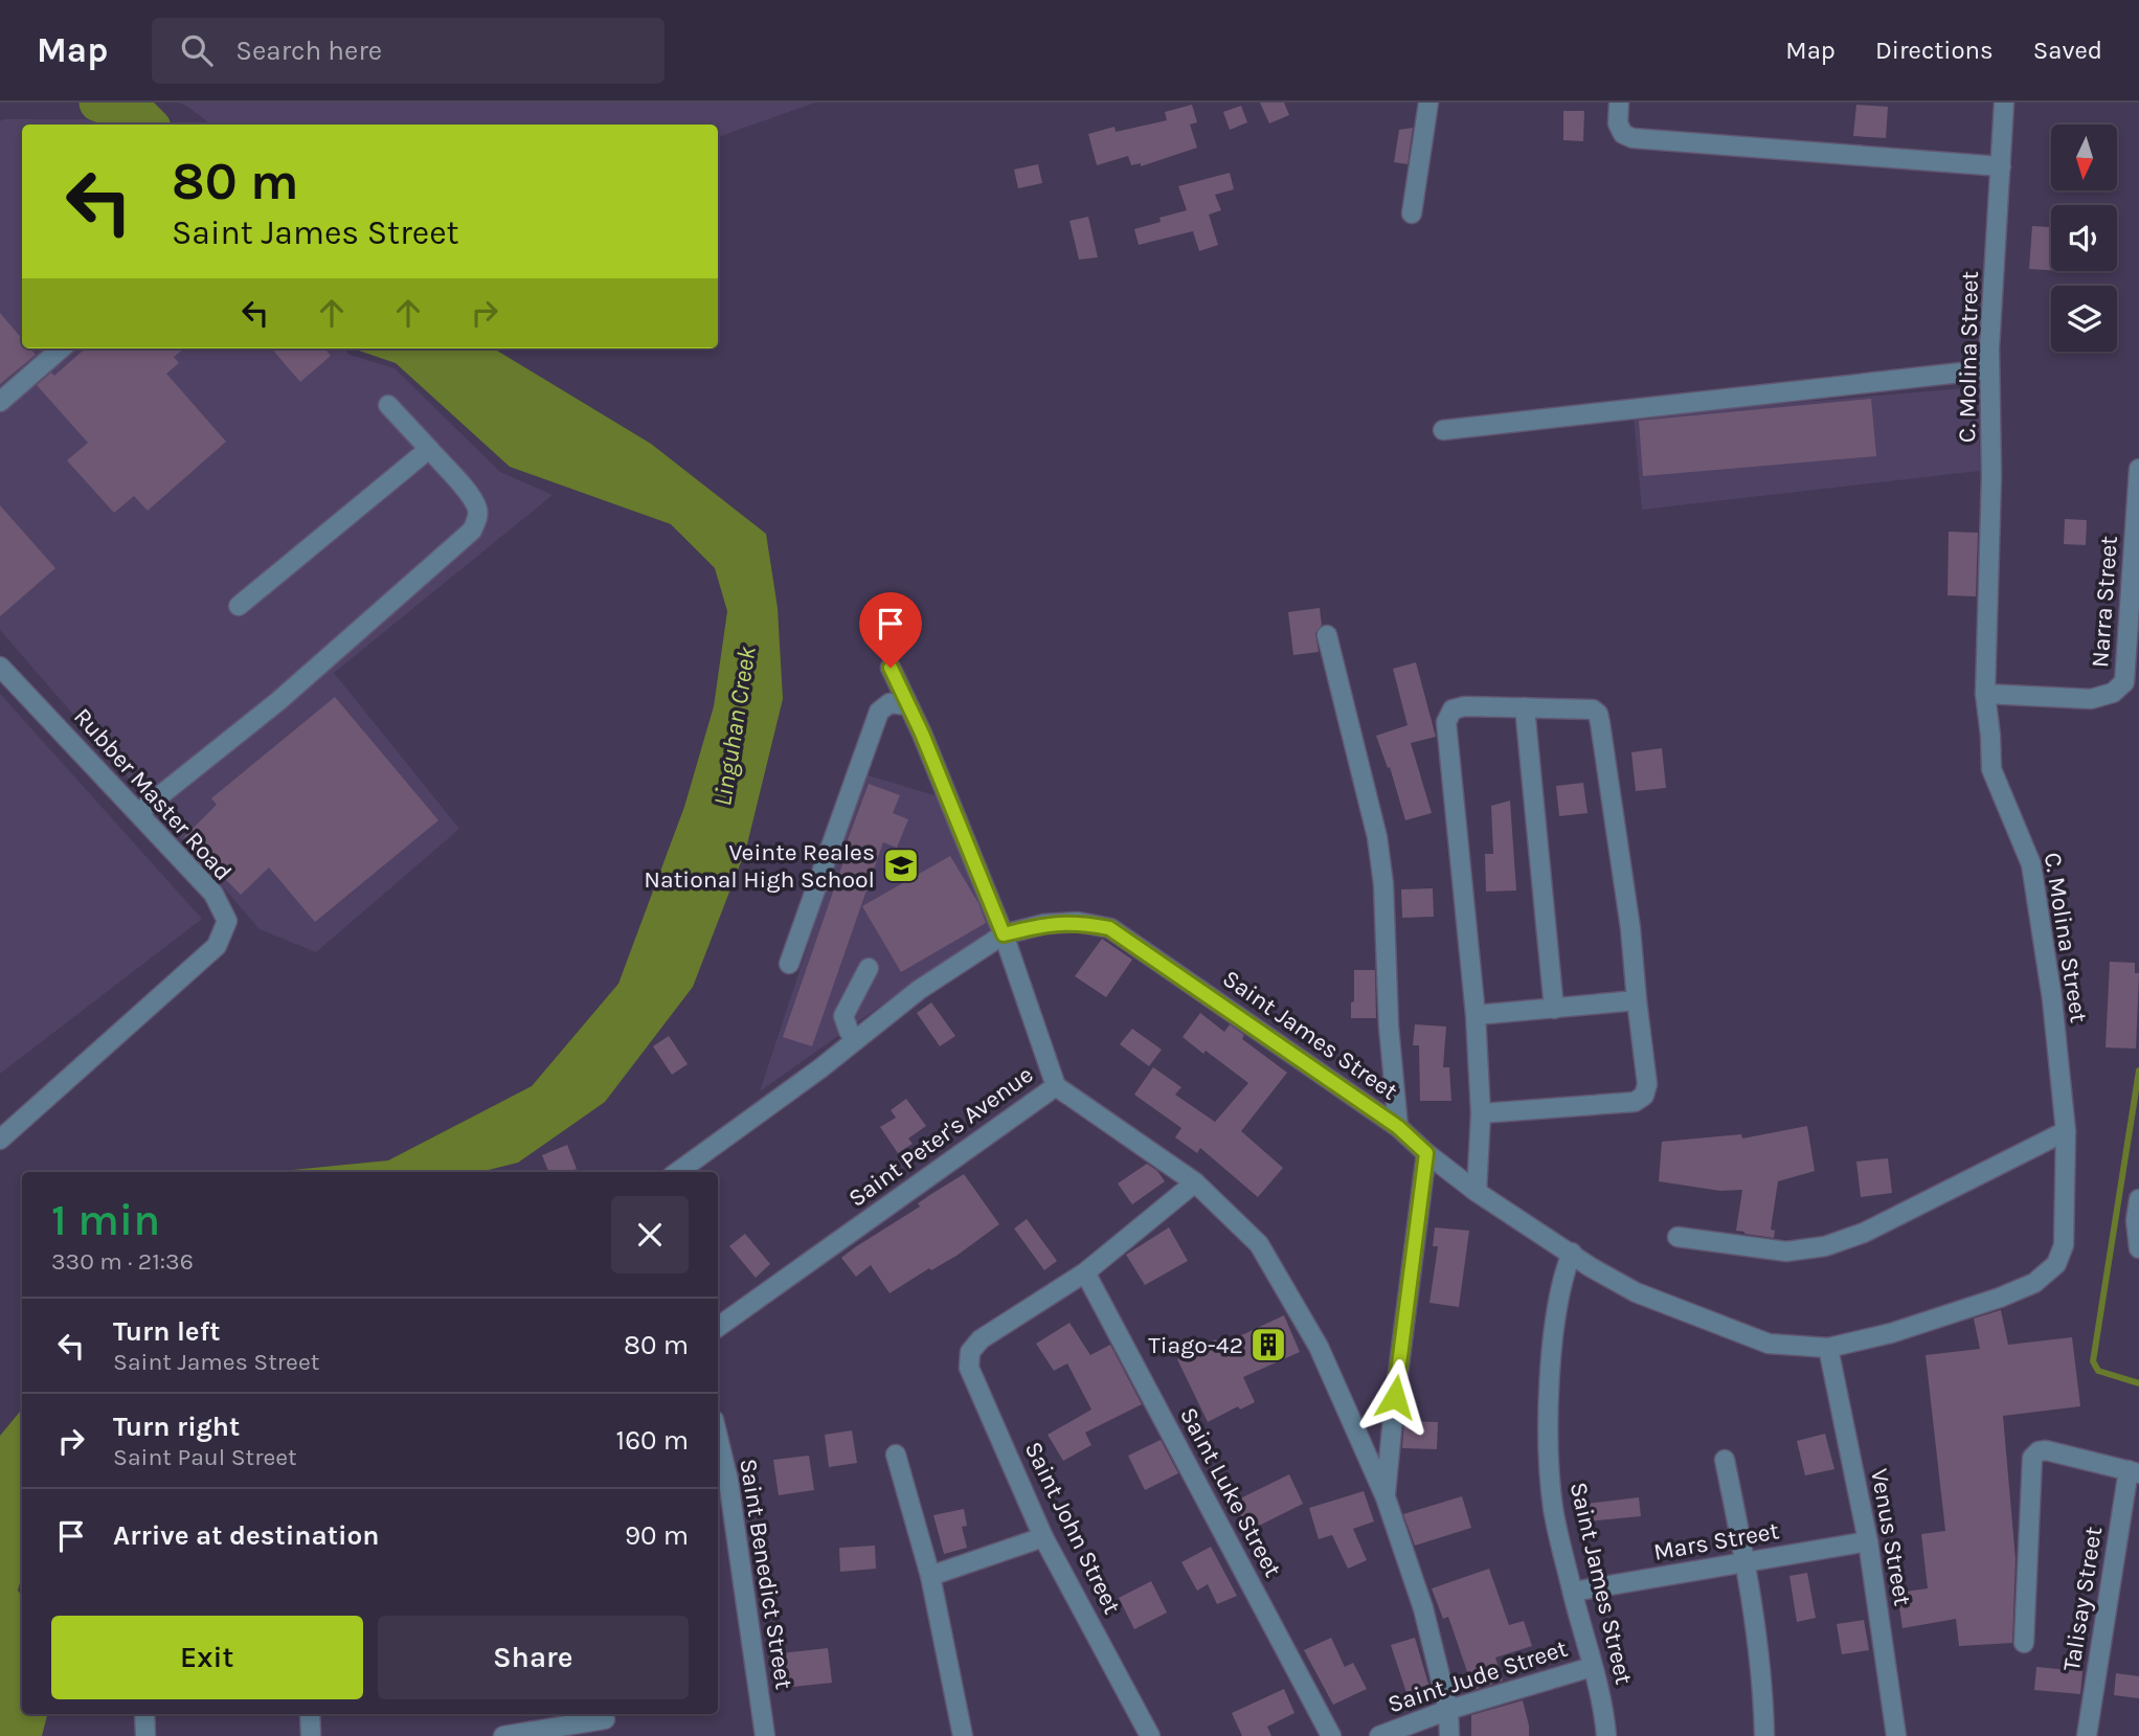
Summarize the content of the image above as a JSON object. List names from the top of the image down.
{
  "streets": {
    "street": [
      "C. Molina Street",
      "Narra Street",
      "Rubber Master Road",
      "Saint James Street",
      "Saint Peter's Avenue",
      "Saint Luke Street",
      "Saint John Street",
      "Venus Street",
      "Mars Street",
      "Saint Benedict Street",
      "Talisay Street",
      "Saint Jude Street"
    ]
  },
  "crossings": [
    ["C. Molina Street", "Narra Street"],
    ["C. Molina Street", "Saint James Street"],
    ["C. Molina Street", "Venus Street"],
    ["Saint James Street", "Mars Street"],
    ["Saint James Street", "Saint Jude Street"],
    ["Saint Peter's Avenue", "Saint Jude Street"],
    ["Saint Luke Street", "Saint John Street"],
    ["Venus Street", "Mars Street"]
  ],
  "water": ["Linguhan Creek"],
  "places": {
    "school or university": ["Veinte Reales National High School"],
    "building": ["Tiago-42"]
  },
  "north": "bottom",
  "page": {
    "header": "Map",
    "search": "Search here",
    "nav": ["Map", "Directions", "Saved"],
    "turn": ["80 m", "Saint James Street"],
    "heading": ["1 min", "330 m · 21:36"],
    "list": [
      {
        "name": "Turn left",
        "note": "Saint James Street",
        "value": "80 m"
      },
      {
        "name": "Turn right",
        "note": "Saint Paul Street",
        "value": "160 m"
      },
      {
        "name": "Arrive at destination",
        "value": "90 m"
      }
    ],
    "buttons": ["Exit", "Share"]
  }
}
